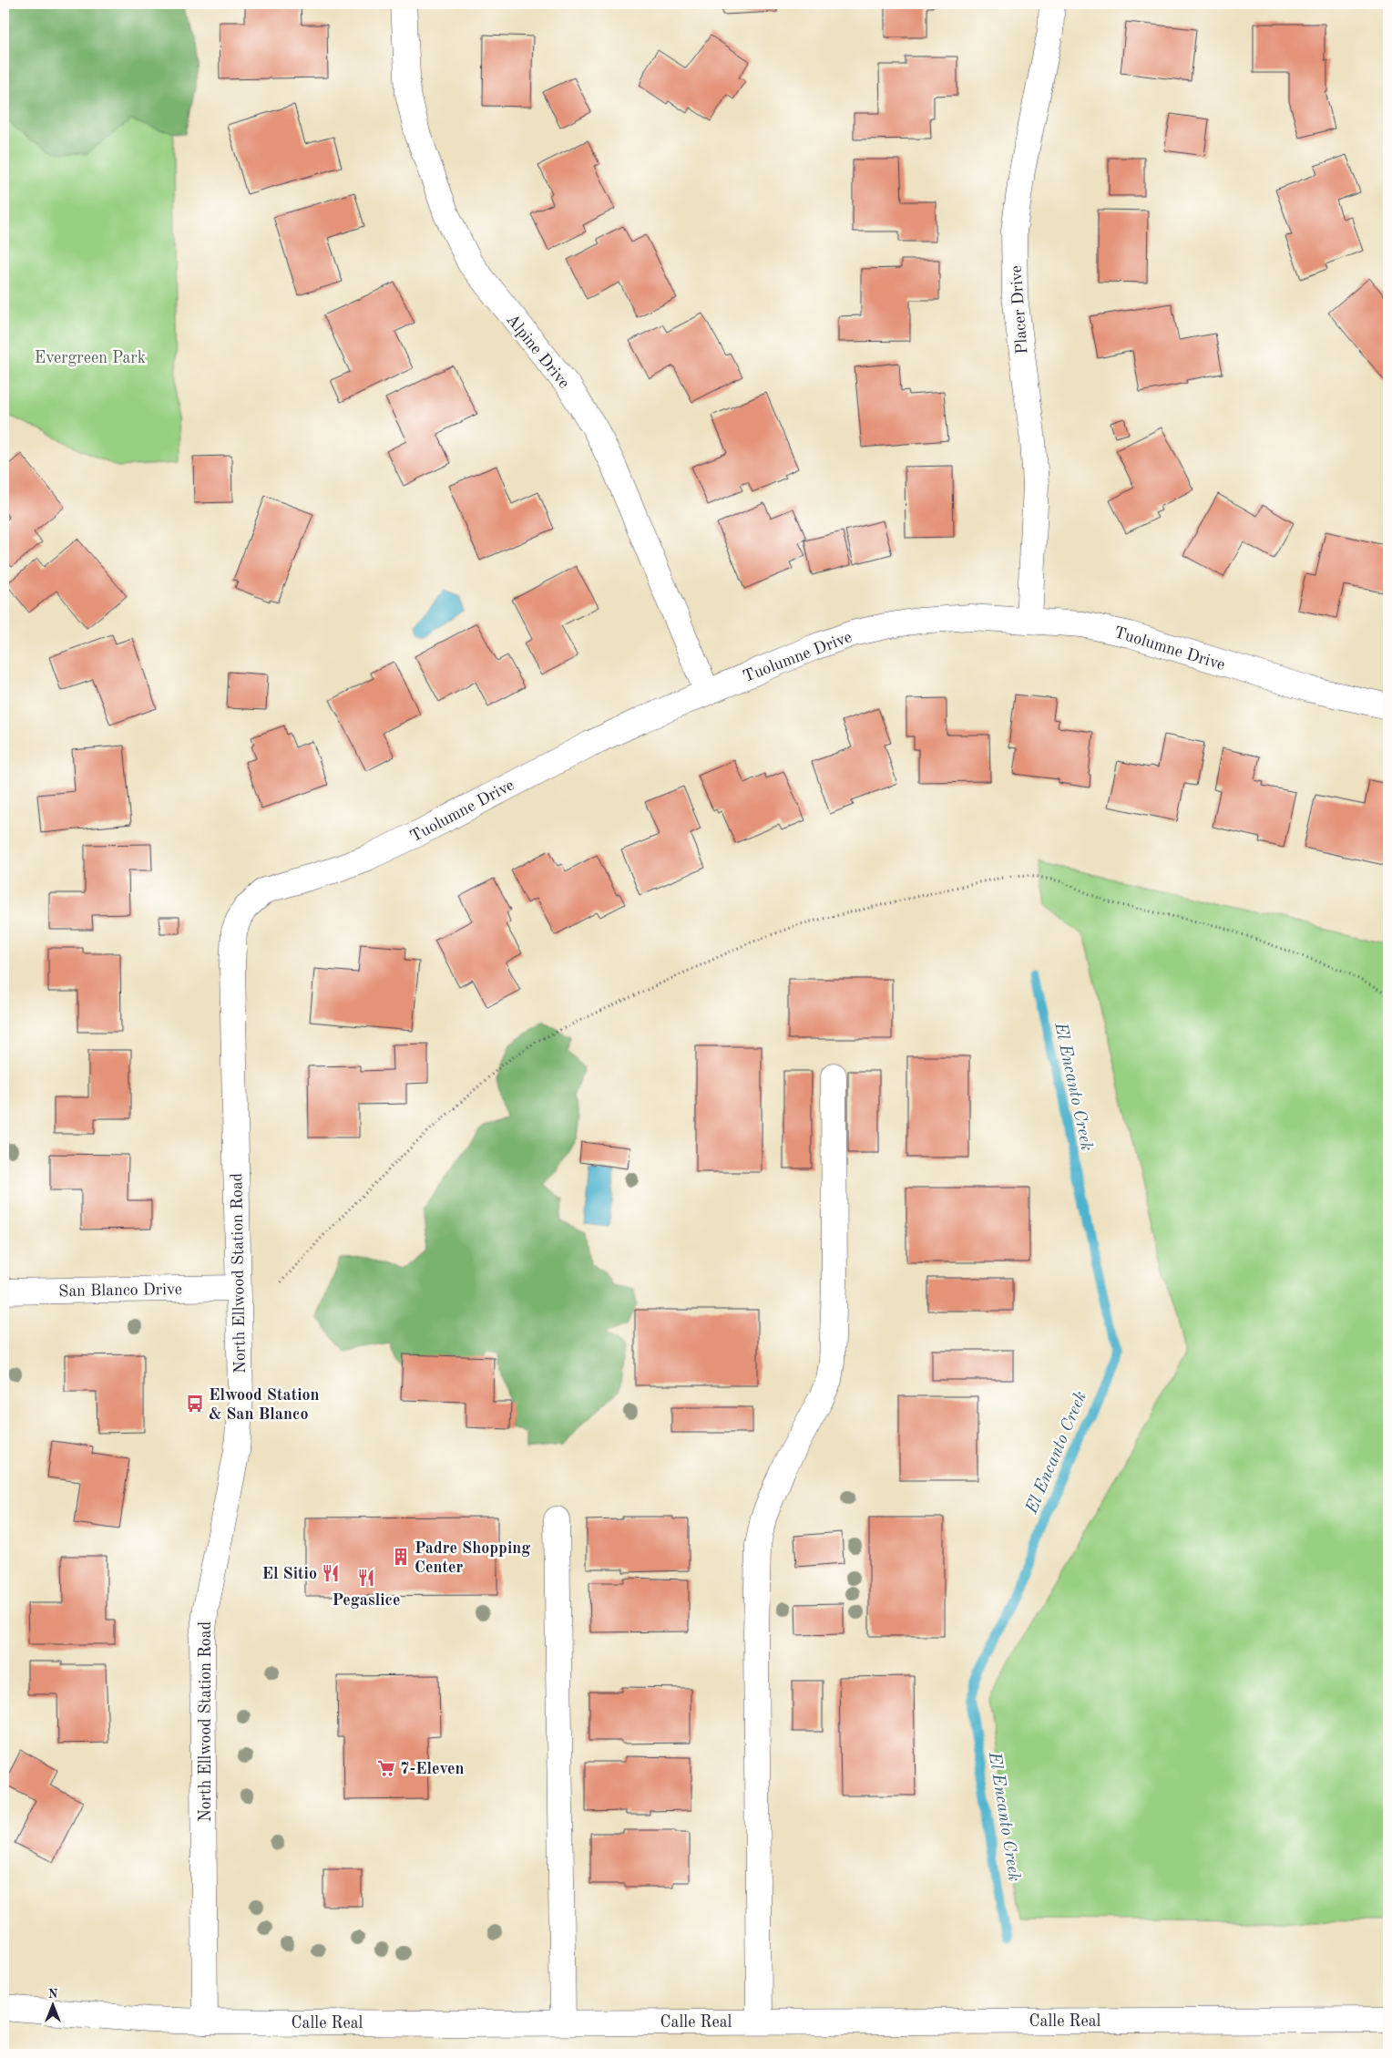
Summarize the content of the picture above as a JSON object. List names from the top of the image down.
{
  "streets": {
    "street": [
      "Placer Drive",
      "Alpine Drive",
      "Tuolumne Drive",
      "North Ellwood Station Road",
      "San Blanco Drive",
      "Calle Real"
    ]
  },
  "crossings": [
    ["Placer Drive", "Tuolumne Drive"],
    ["Alpine Drive", "Tuolumne Drive"],
    ["Tuolumne Drive", "North Ellwood Station Road"],
    ["North Ellwood Station Road", "San Blanco Drive"],
    ["North Ellwood Station Road", "Calle Real"]
  ],
  "water": ["El Encanto Creek"],
  "parks": ["Evergreen Park"],
  "places": {
    "bus stop": ["Elwood Station & San Blanco"],
    "building": ["Padre Shopping Center"],
    "restaurant": ["El Sitio", "Pegaslice"],
    "supermarket": ["7-Eleven"]
  },
  "north": "top"
}
